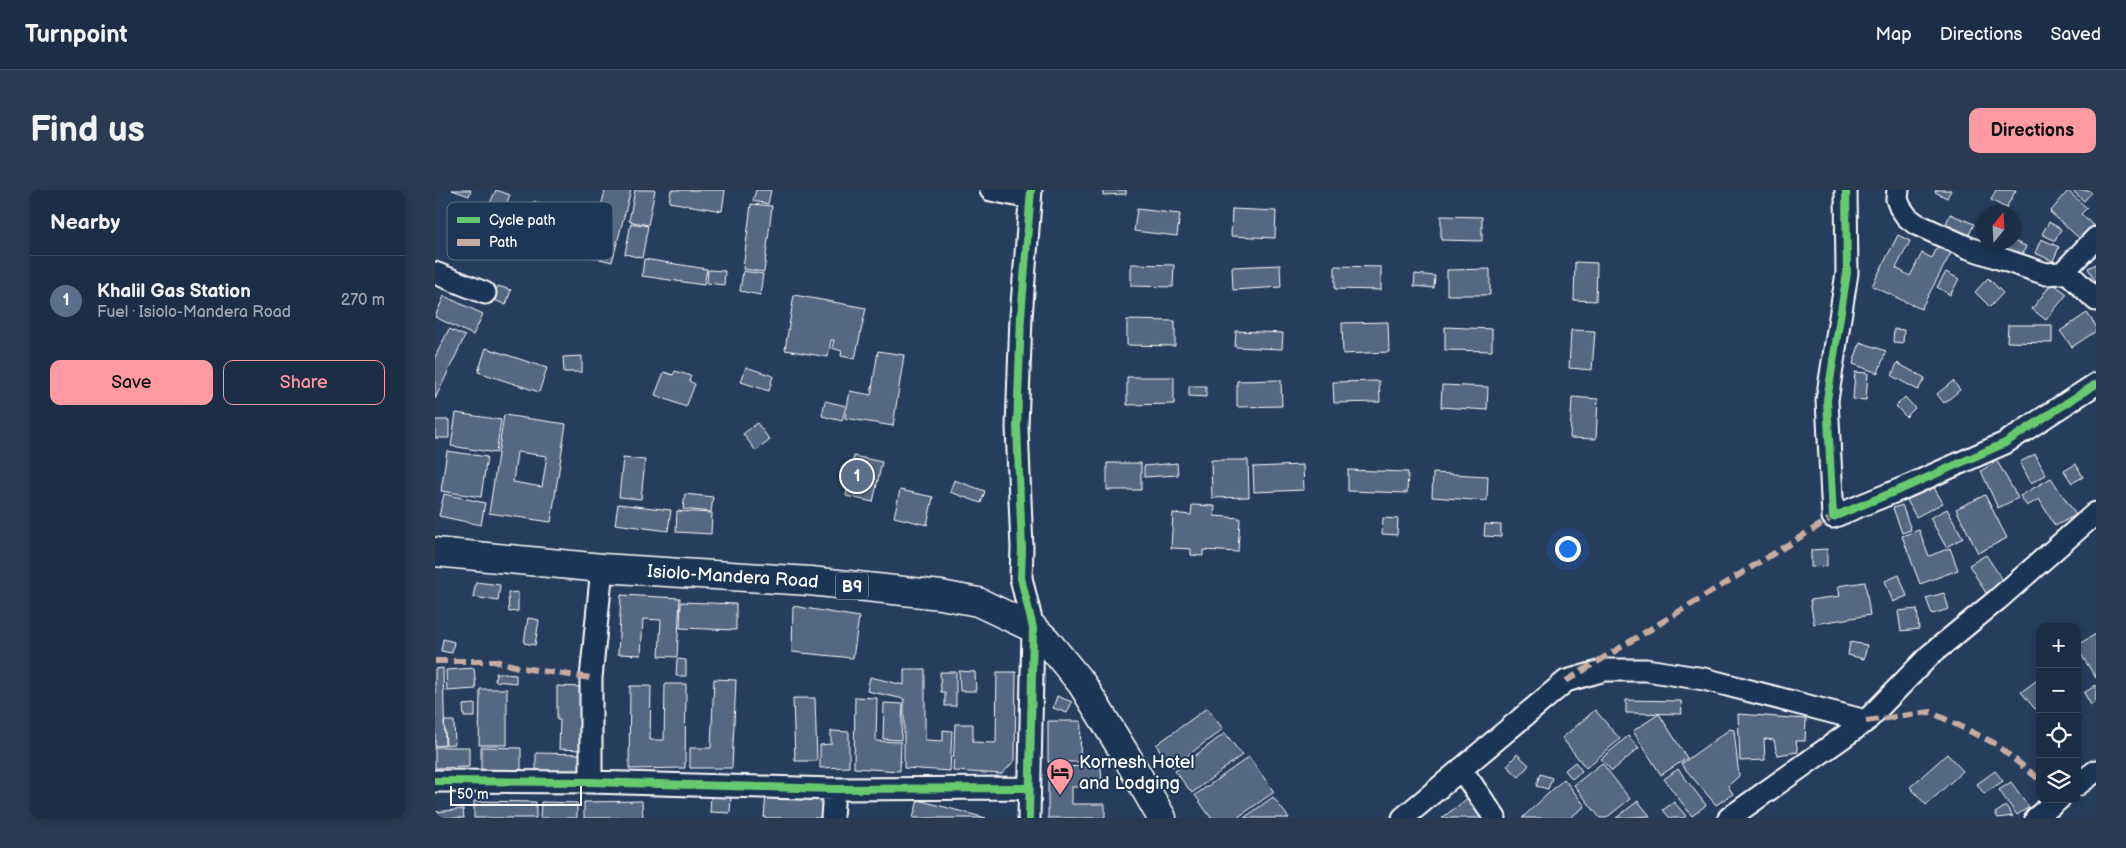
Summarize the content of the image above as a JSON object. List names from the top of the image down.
{
  "streets": {
    "highway": ["Isiolo-Mandera Road", "B9"]
  },
  "places": {
    "hotel": ["Kornesh Hotel and Lodging"]
  },
  "legend": ["Cycle path", "Path"],
  "scale_bar": "50 m",
  "north": "top",
  "page": {
    "header": "Turnpoint",
    "nav": ["Map", "Directions", "Saved"],
    "buttons": [
      "Directions",
      ["Save", "Share"]
    ],
    "title": "Find us",
    "heading": "Nearby",
    "list": [
      {
        "mark": "1",
        "name": "Khalil Gas Station",
        "note": "Fuel · Isiolo-Mandera Road",
        "value": "270 m"
      }
    ],
    "pins": "1",
    "map_buttons": ["+", "−"],
    "scale": "50 m"
  }
}
